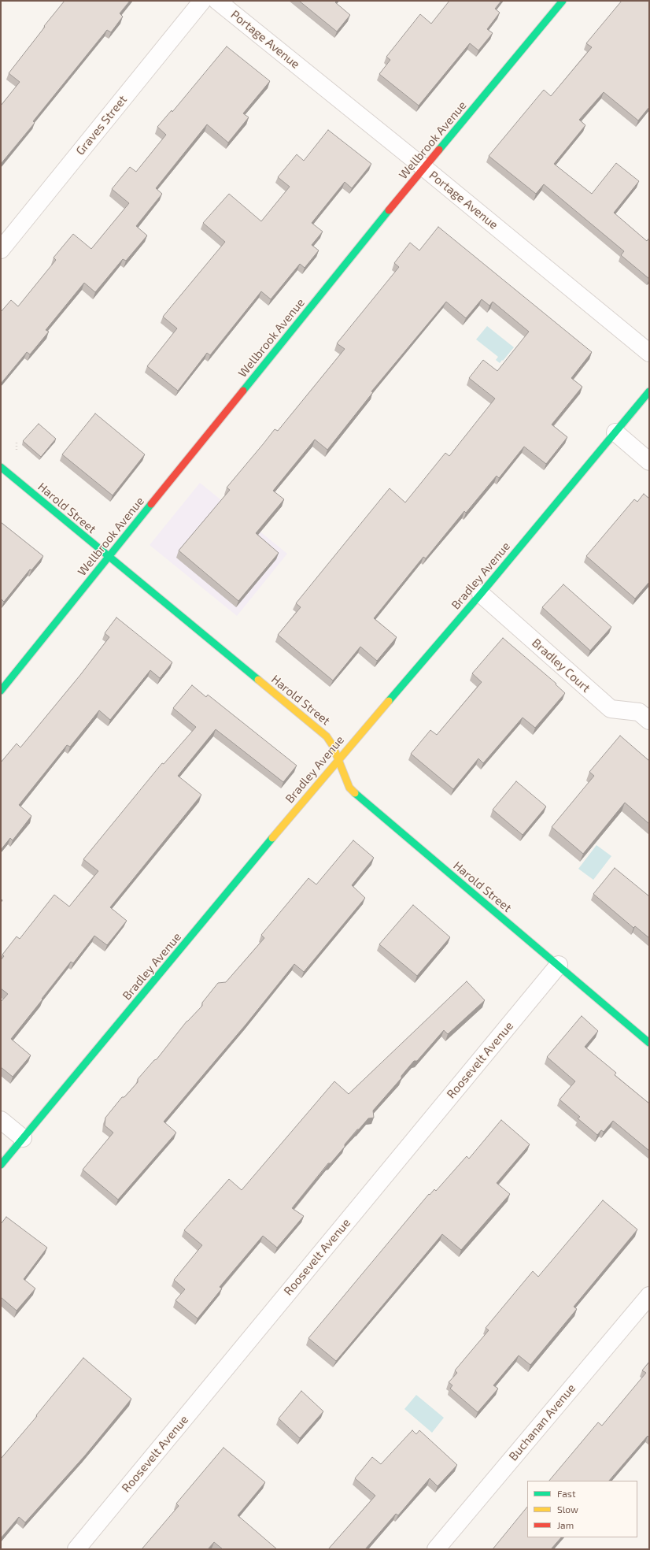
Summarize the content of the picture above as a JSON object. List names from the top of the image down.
{
  "streets": {
    "street": [
      "Portage Avenue",
      "Graves Street",
      "Wellbrook Avenue",
      "Harold Street",
      "Bradley Avenue",
      "Bradley Court",
      "Roosevelt Avenue",
      "Buchanan Avenue"
    ]
  },
  "crossings": [
    ["Portage Avenue", "Wellbrook Avenue"],
    ["Wellbrook Avenue", "Harold Street"],
    ["Harold Street", "Bradley Avenue"],
    ["Harold Street", "Roosevelt Avenue"],
    ["Bradley Avenue", "Bradley Court"]
  ],
  "legend": ["Fast", "Slow", "Jam"]
}
